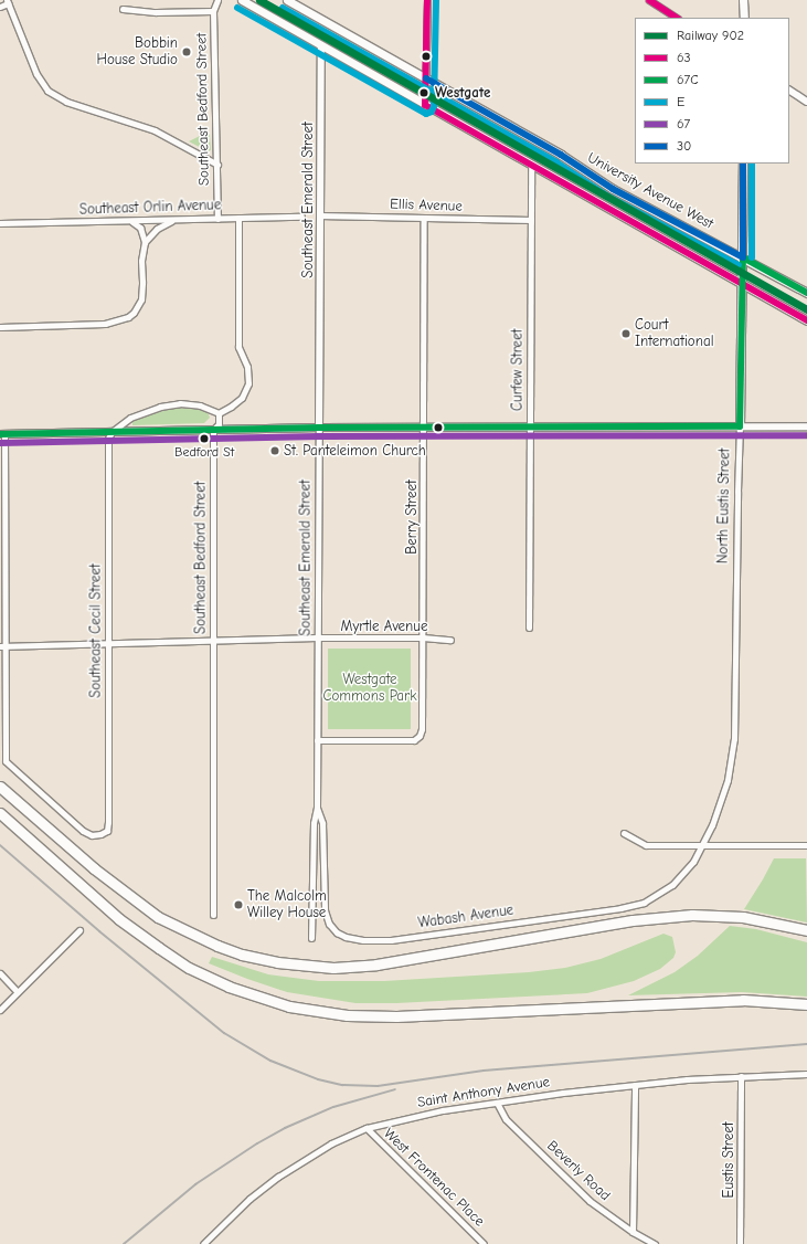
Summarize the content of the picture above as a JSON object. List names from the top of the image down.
{
  "streets": {
    "main road": ["University Avenue West", "North Eustis Street"],
    "street": [
      "Southeast Bedford Street",
      "Southeast Emerald Street",
      "Ellis Avenue",
      "Southeast Orlin Avenue",
      "Curfew Street",
      "Berry Street",
      "Myrtle Avenue",
      "Southeast Cecil Street",
      "Wabash Avenue",
      "Saint Anthony Avenue",
      "Eustis Street",
      "Beverly Road",
      "West Frontenac Place"
    ]
  },
  "crossings": [
    ["Southeast Bedford Street", "Southeast Orlin Avenue"],
    ["Southeast Bedford Street", "Myrtle Avenue"],
    ["University Avenue West", "North Eustis Street"],
    ["Southeast Emerald Street", "Ellis Avenue"],
    ["Southeast Emerald Street", "Berry Street"],
    ["Southeast Emerald Street", "Myrtle Avenue"],
    ["Southeast Emerald Street", "Wabash Avenue"],
    ["Ellis Avenue", "Curfew Street"],
    ["Ellis Avenue", "Berry Street"],
    ["North Eustis Street", "Wabash Avenue"],
    ["Berry Street", "Myrtle Avenue"],
    ["Myrtle Avenue", "Southeast Cecil Street"],
    ["Saint Anthony Avenue", "Eustis Street"],
    ["Saint Anthony Avenue", "Beverly Road"],
    ["Saint Anthony Avenue", "West Frontenac Place"]
  ],
  "parks": ["Westgate Commons Park"],
  "places": [
    "Bobbin House Studio",
    "Westgate",
    "Court International",
    "Bedford St",
    "St. Panteleimon Church",
    "The Malcolm Willey House"
  ],
  "lines": [
    "rail line 902",
    "transit line 63",
    "transit line E",
    "transit line 30",
    "transit line 67C",
    "transit line 67"
  ],
  "legend": [
    "Railway 902",
    "63",
    "67C",
    "E",
    "67",
    "30"
  ]
}
